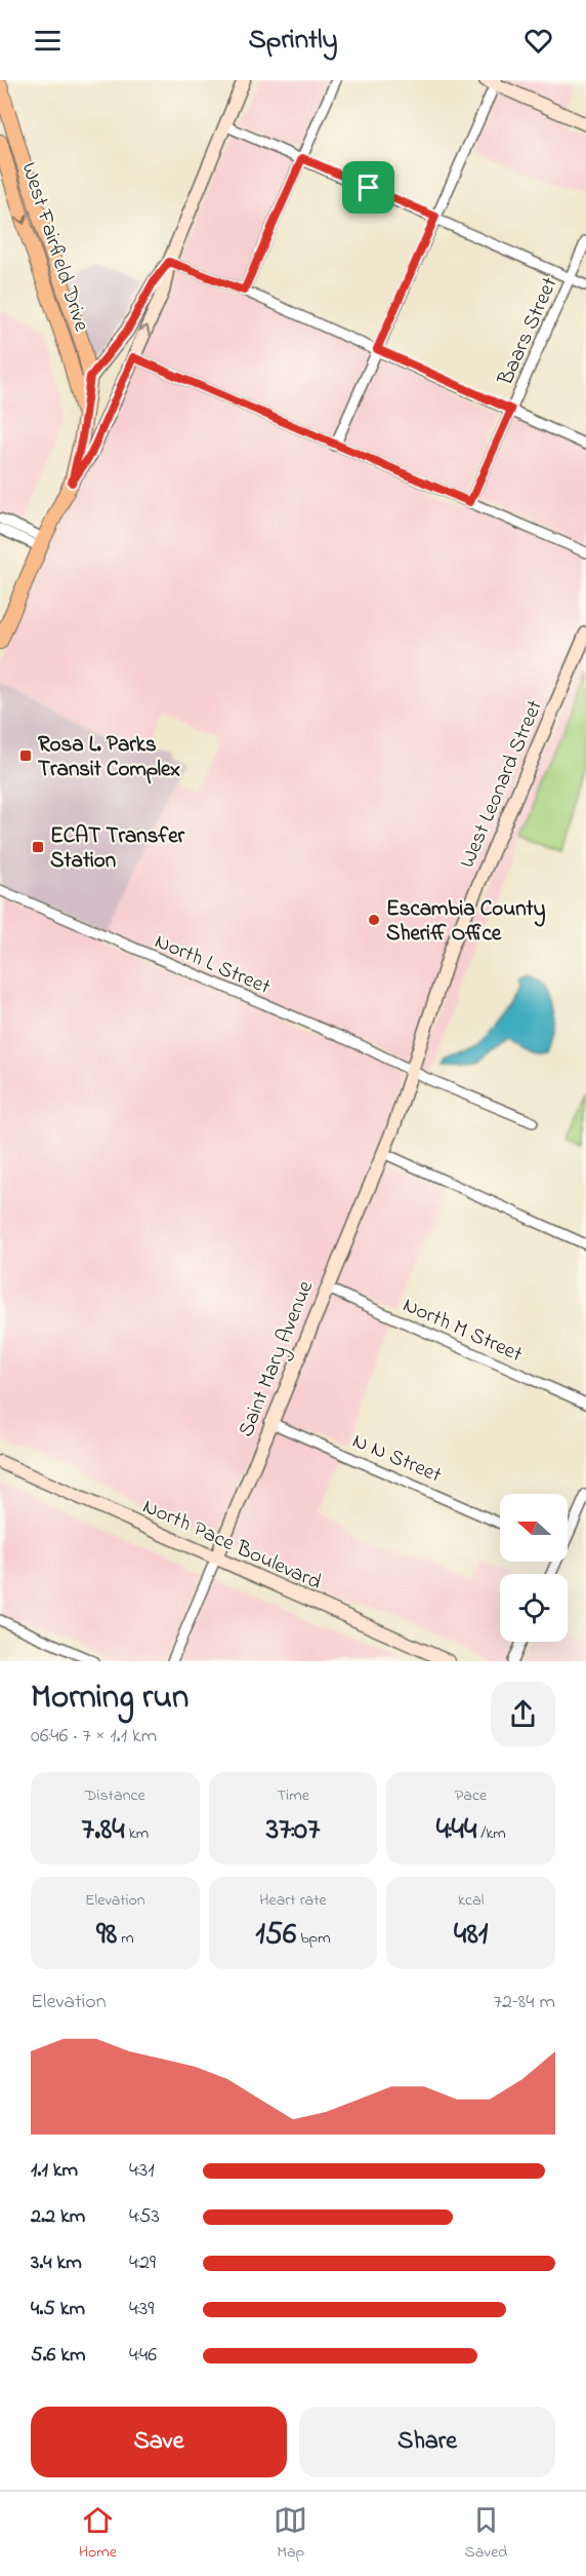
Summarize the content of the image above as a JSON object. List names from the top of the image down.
{
  "streets": {
    "main road": ["West Fairfield Drive"],
    "street": [
      "Baars Street",
      "West Leonard Street",
      "North L Street",
      "North M Street",
      "Saint Mary Avenue",
      "N N Street",
      "North Pace Boulevard"
    ]
  },
  "crossings": [
    ["West Leonard Street", "North L Street"],
    ["West Leonard Street", "Saint Mary Avenue"],
    ["North L Street", "Saint Mary Avenue"],
    ["North M Street", "Saint Mary Avenue"],
    ["Saint Mary Avenue", "N N Street"],
    ["Saint Mary Avenue", "North Pace Boulevard"]
  ],
  "places": {
    "transit": ["Rosa L. Parks Transit Complex", "ECAT Transfer Station"],
    "other": ["Escambia County Sheriff Office"]
  },
  "north": "left",
  "page": {
    "header": "Sprintly",
    "heading": ["Morning run", "06:46 · 7 × 1.1 km"],
    "stats": [
      ["Distance", "7.84 km"],
      ["Time", "37:07"],
      ["Pace", "4:44 /km"],
      ["Elevation", "98 m"],
      ["Heart rate", "156 bpm"],
      ["kcal", "481"]
    ],
    "chart": ["Elevation", "72–84 m"],
    "list": [
      {
        "name": "1.1 km",
        "note": "4:31"
      },
      {
        "name": "2.2 km",
        "note": "4:53"
      },
      {
        "name": "3.4 km",
        "note": "4:29"
      },
      {
        "name": "4.5 km",
        "note": "4:39"
      },
      {
        "name": "5.6 km",
        "note": "4:46"
      }
    ],
    "buttons": ["Save", "Share"],
    "tabs": ["Home", "Map", "Saved"]
  }
}
